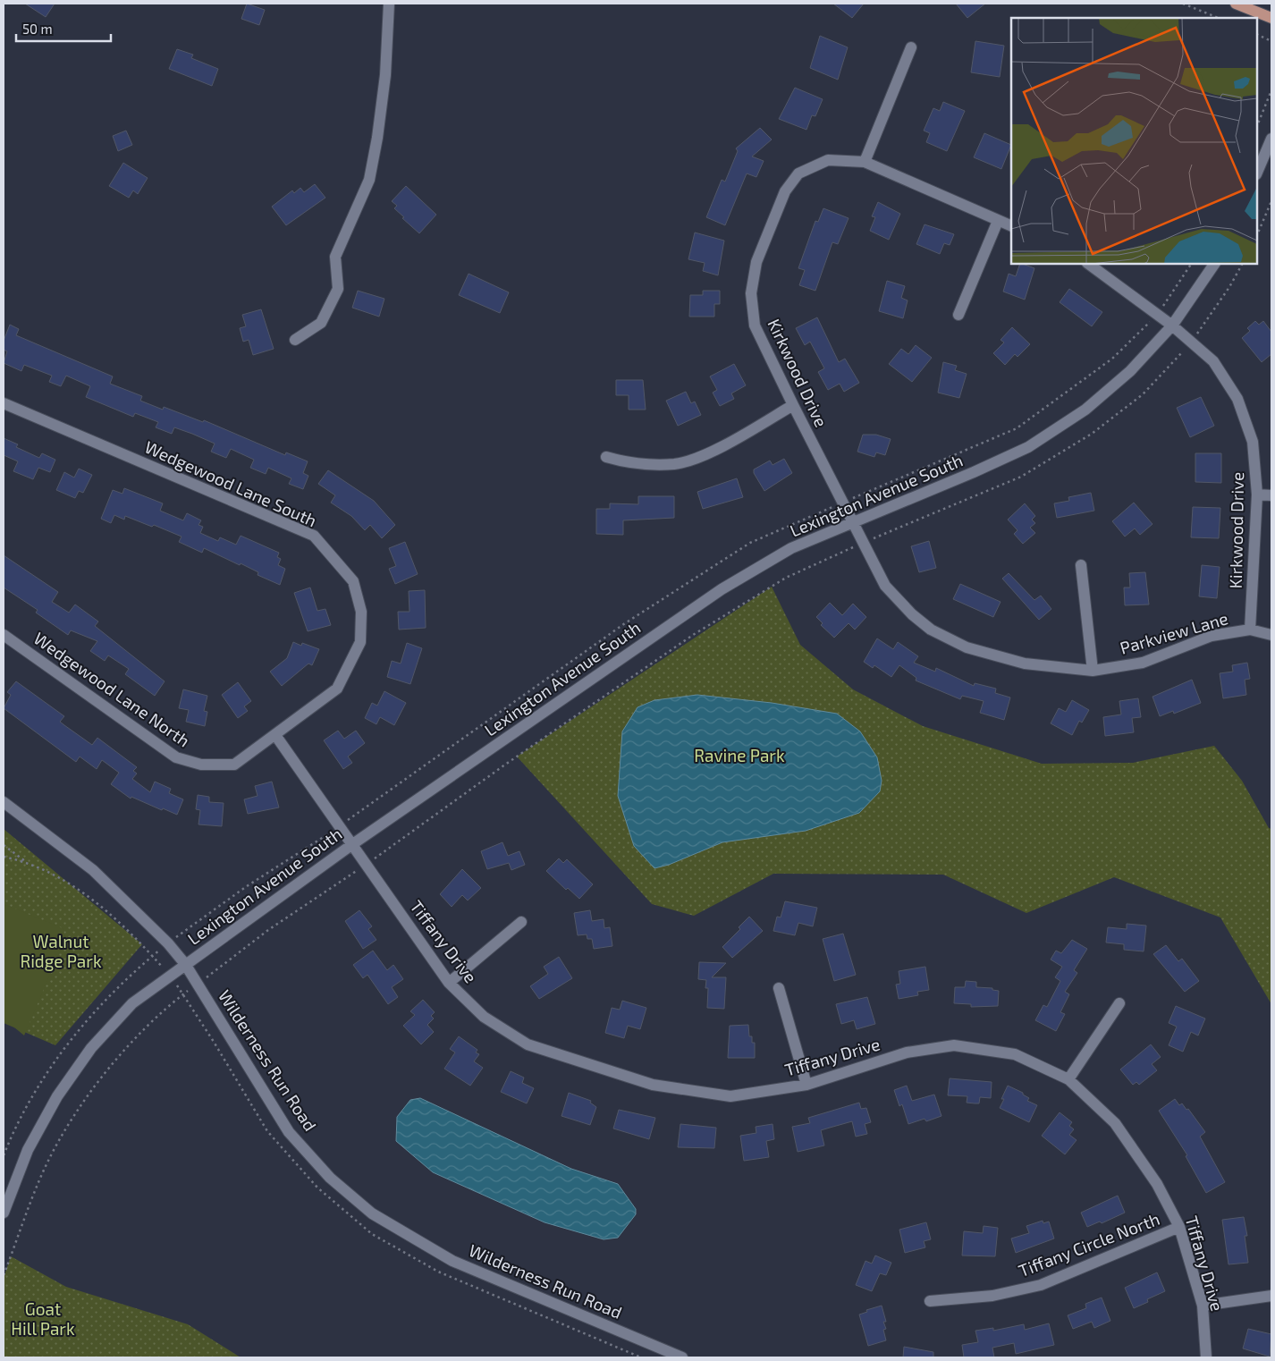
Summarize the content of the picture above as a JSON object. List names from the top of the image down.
{
  "streets": {
    "street": [
      "Kirkwood Drive",
      "Wedgewood Lane South",
      "Lexington Avenue South",
      "Parkview Lane",
      "Wedgewood Lane North",
      "Tiffany Drive",
      "Wilderness Run Road",
      "Tiffany Circle North"
    ]
  },
  "crossings": [
    ["Kirkwood Drive", "Lexington Avenue South"],
    ["Kirkwood Drive", "Parkview Lane"],
    ["Wedgewood Lane South", "Wedgewood Lane North"],
    ["Wedgewood Lane South", "Tiffany Drive"],
    ["Lexington Avenue South", "Parkview Lane"],
    ["Lexington Avenue South", "Tiffany Drive"],
    ["Lexington Avenue South", "Wilderness Run Road"],
    ["Wedgewood Lane North", "Tiffany Drive"],
    ["Tiffany Drive", "Tiffany Circle North"]
  ],
  "parks": ["Ravine Park", "Walnut Ridge Park", "Goat Hill Park"],
  "scale_bar": "50 m"
}
